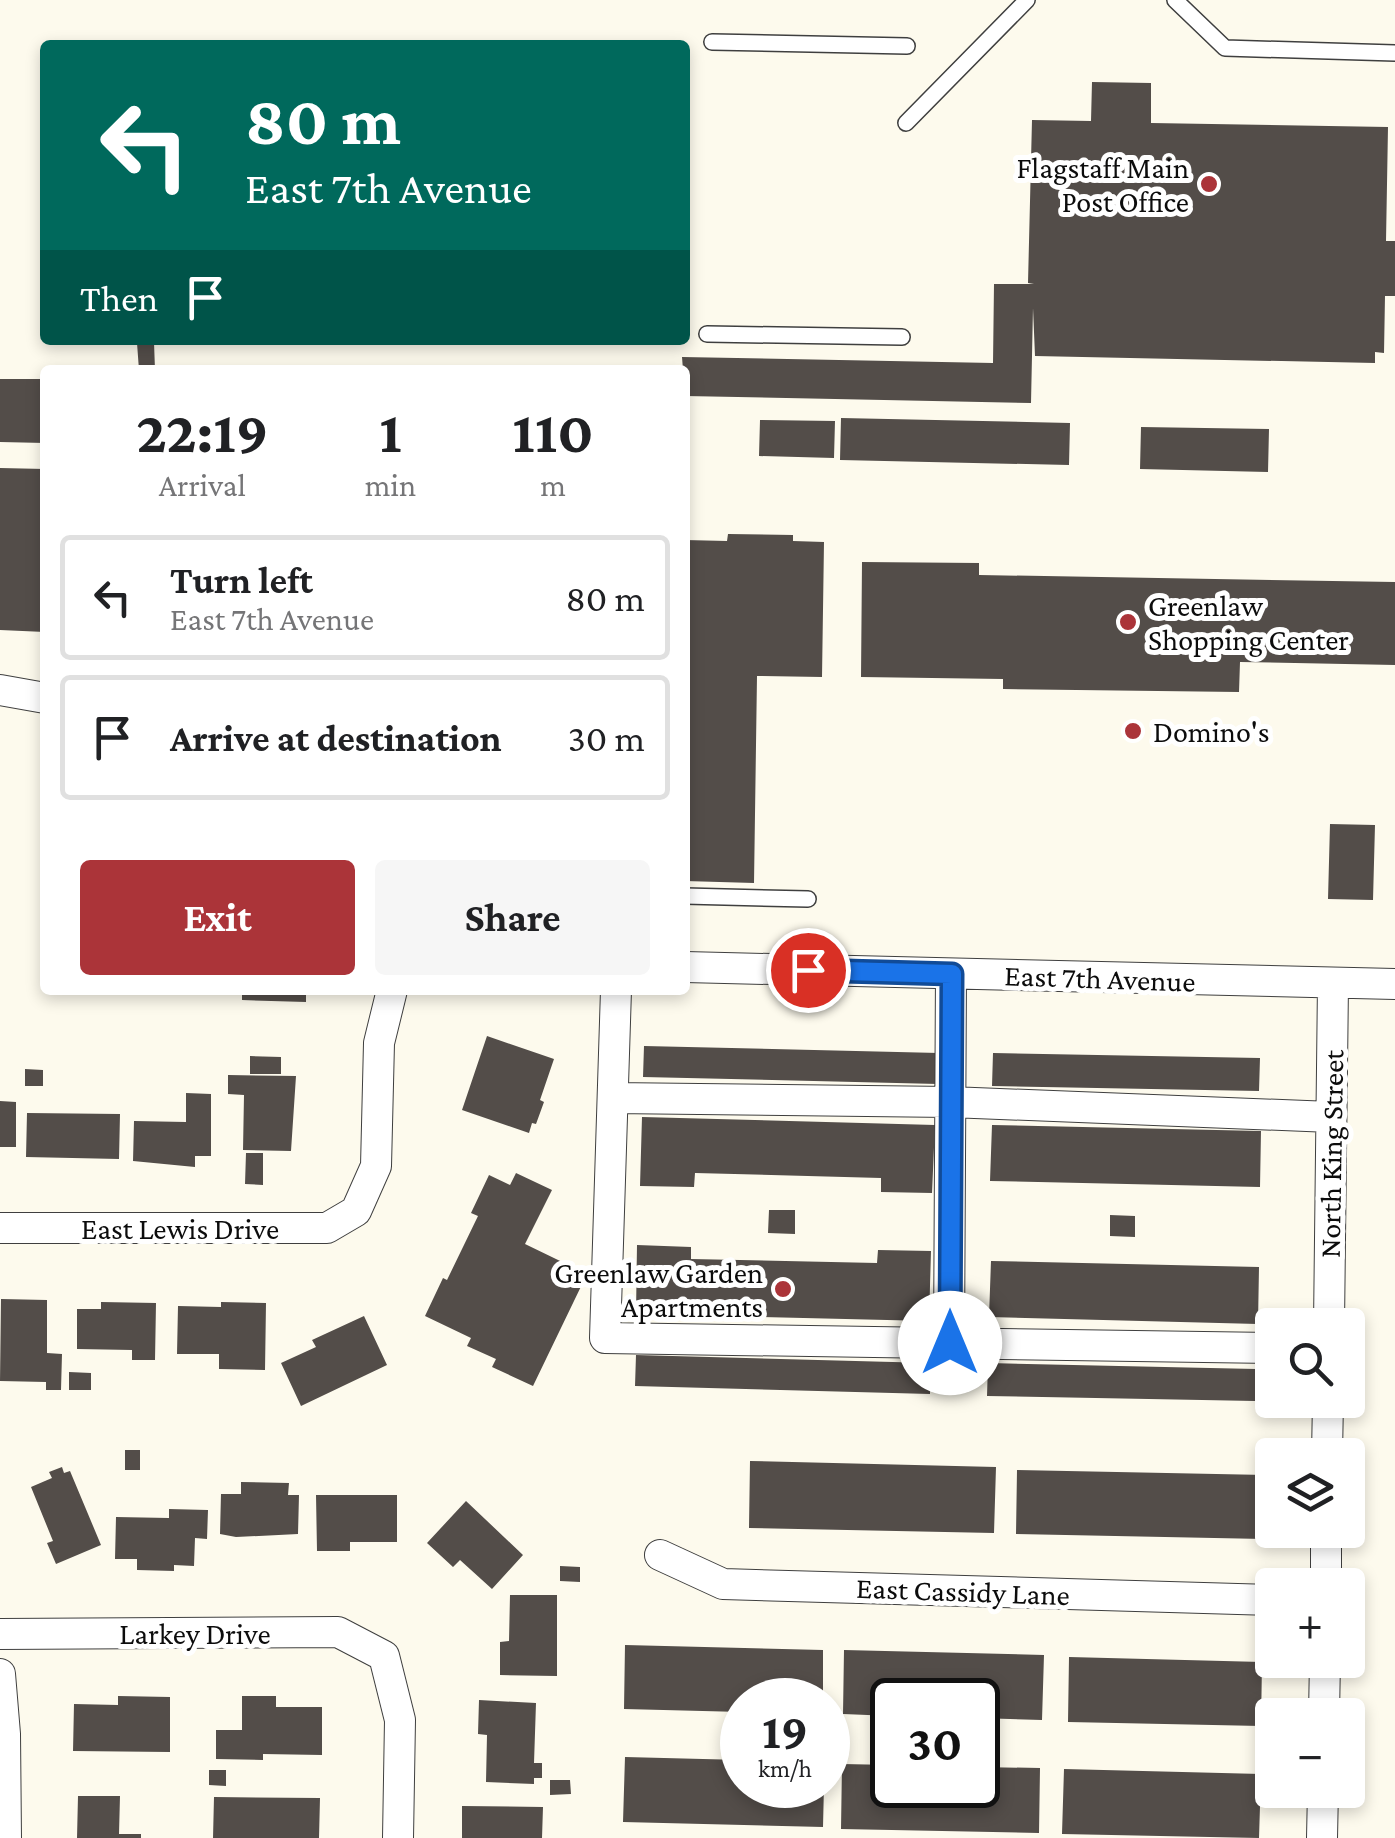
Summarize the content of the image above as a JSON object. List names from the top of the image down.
{
  "streets": {
    "street": [
      "East 7th Avenue",
      "North King Street",
      "East Lewis Drive",
      "East Cassidy Lane",
      "Larkey Drive"
    ]
  },
  "crossings": [
    ["East 7th Avenue", "North King Street"]
  ],
  "places": [
    "Flagstaff Main Post Office",
    "Greenlaw Shopping Center",
    "Domino's",
    "Greenlaw Garden Apartments"
  ],
  "page": {
    "turn": ["80 m", "East 7th Avenue"],
    "then": "Then",
    "eta": [
      "22:19",
      "Arrival",
      "1",
      "min",
      "110",
      "m"
    ],
    "list": [
      {
        "name": "Turn left",
        "note": "East 7th Avenue",
        "value": "80 m"
      },
      {
        "name": "Arrive at destination",
        "value": "30 m"
      }
    ],
    "buttons": ["Exit", "Share"],
    "map_buttons": ["+", "−"],
    "speed": "19 km/h",
    "limit": "30"
  }
}
